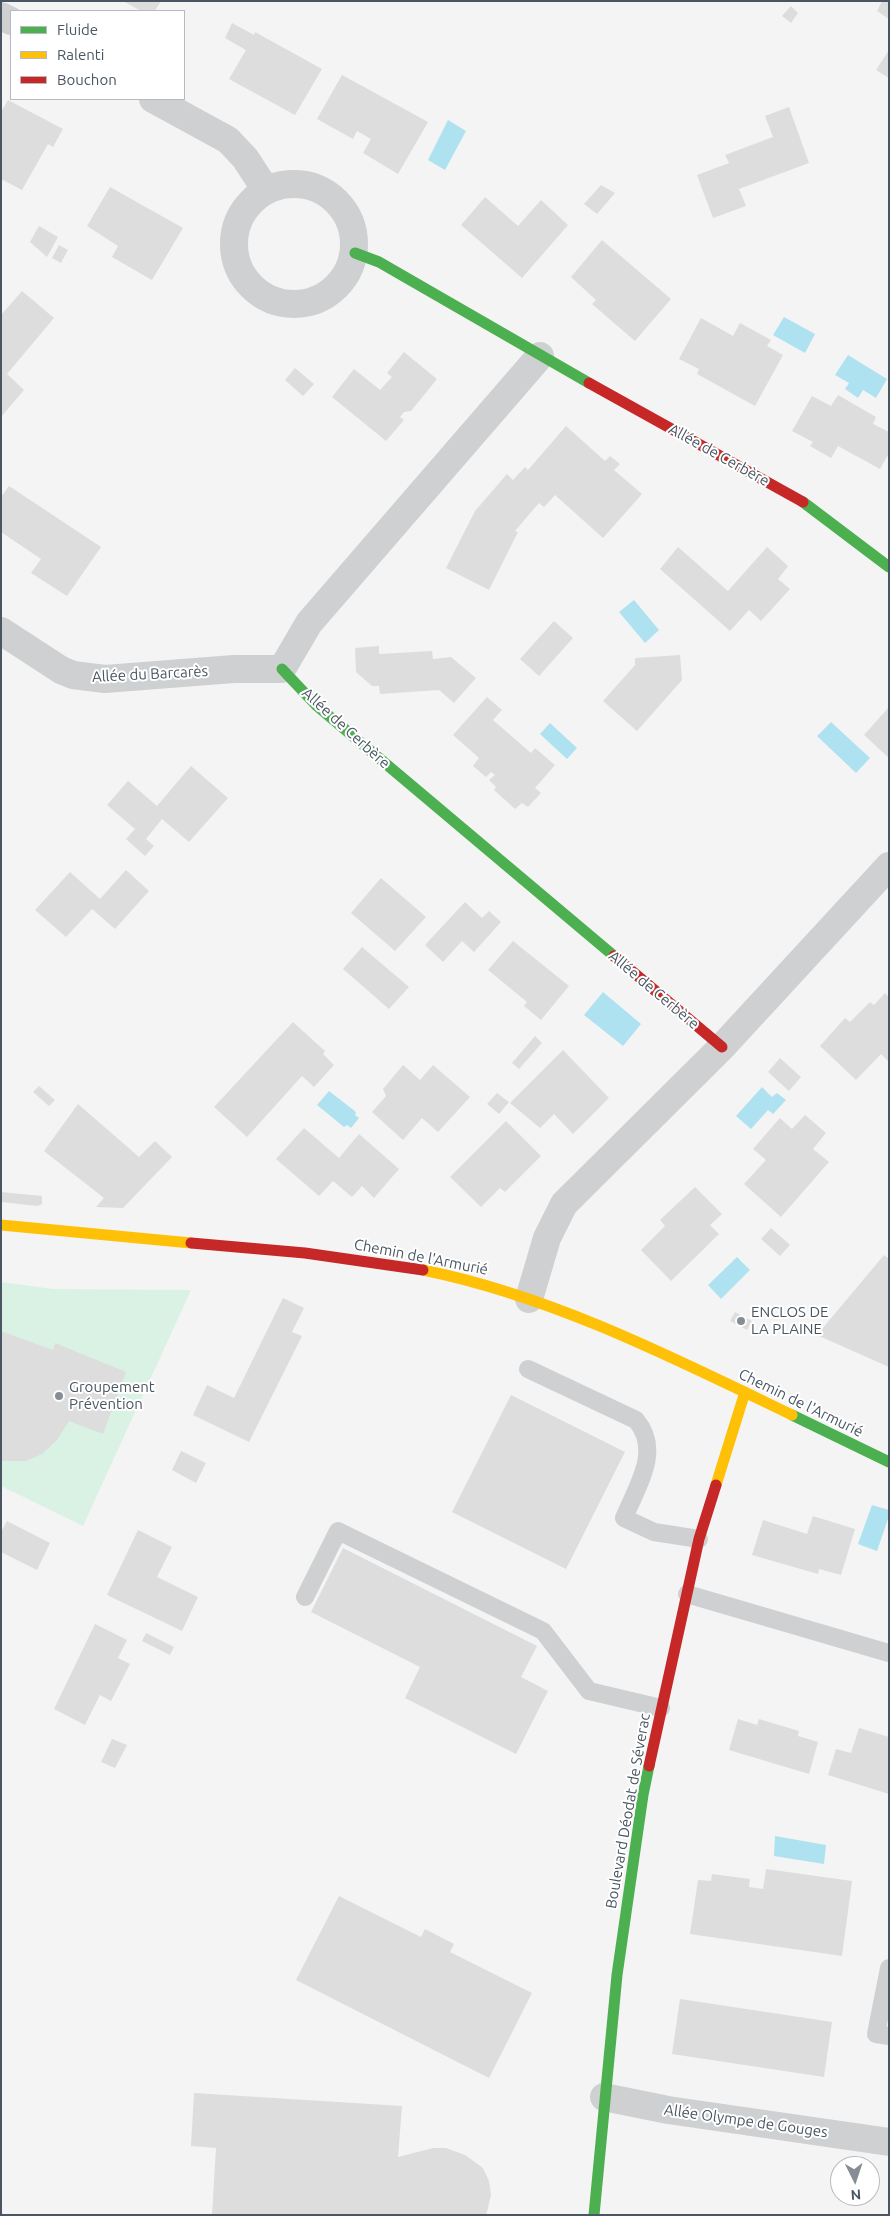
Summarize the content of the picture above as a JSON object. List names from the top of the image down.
{
  "streets": {
    "street": [
      "Allée de Cerbère",
      "Allée du Barcarès",
      "Chemin de l'Armurié",
      "Boulevard Déodat de Séverac",
      "Allée Olympe de Gouges"
    ]
  },
  "crossings": [
    ["Allée de Cerbère", "Allée du Barcarès"],
    ["Chemin de l'Armurié", "Boulevard Déodat de Séverac"],
    ["Boulevard Déodat de Séverac", "Allée Olympe de Gouges"]
  ],
  "places": ["ENCLOS DE LA PLAINE", "Groupement Prévention"],
  "legend": ["Fluide", "Ralenti", "Bouchon"],
  "north": "bottom"
}
